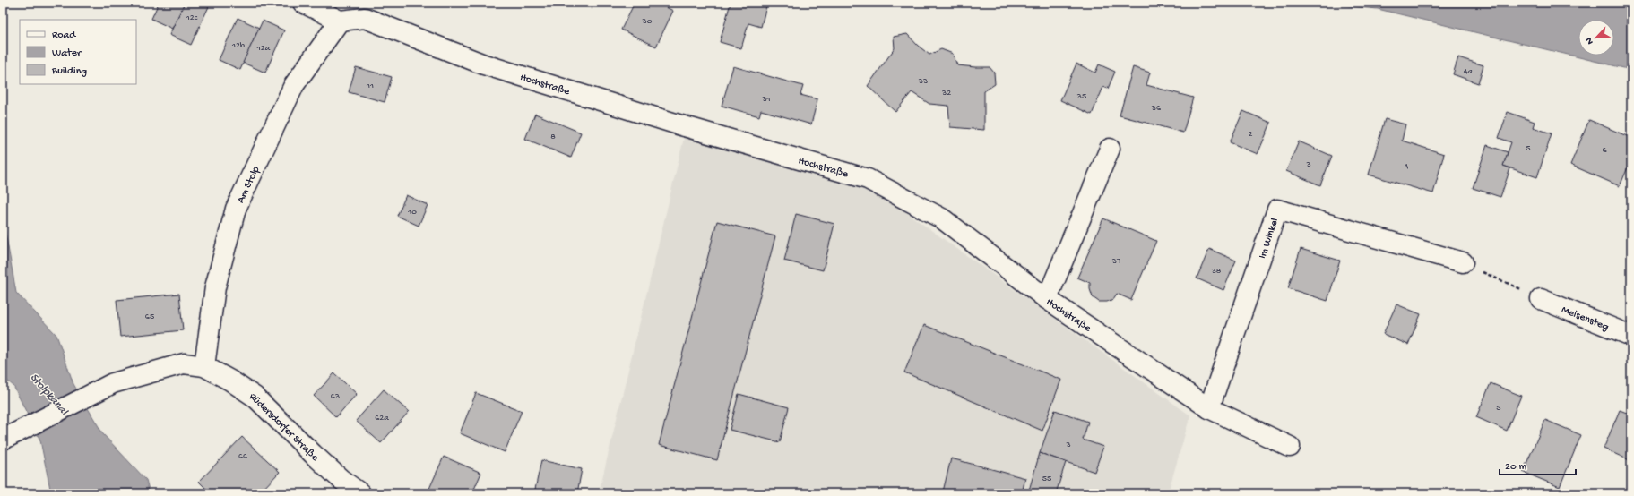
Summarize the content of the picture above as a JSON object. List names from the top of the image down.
{
  "streets": {
    "street": [
      "Hochstraße",
      "Am Stolp",
      "Im Winkel",
      "Meisensteg",
      "Rüdersdorfer Straße"
    ]
  },
  "crossings": [
    ["Hochstraße", "Am Stolp"],
    ["Hochstraße", "Im Winkel"],
    ["Am Stolp", "Rüdersdorfer Straße"]
  ],
  "water": ["Stolpkanal"],
  "house_numbers": [
    "12c",
    "30",
    "12b",
    "12a",
    "4a",
    "33",
    "11",
    "32",
    "35",
    "31",
    "36",
    "2",
    "8",
    "5",
    "6",
    "3",
    "4",
    "10",
    "37",
    "38",
    "65",
    "63",
    "5",
    "62a",
    "3",
    "66",
    "55"
  ],
  "legend": ["Road", "Water", "Building"],
  "scale_bar": "20 m",
  "north": "bottom left"
}
